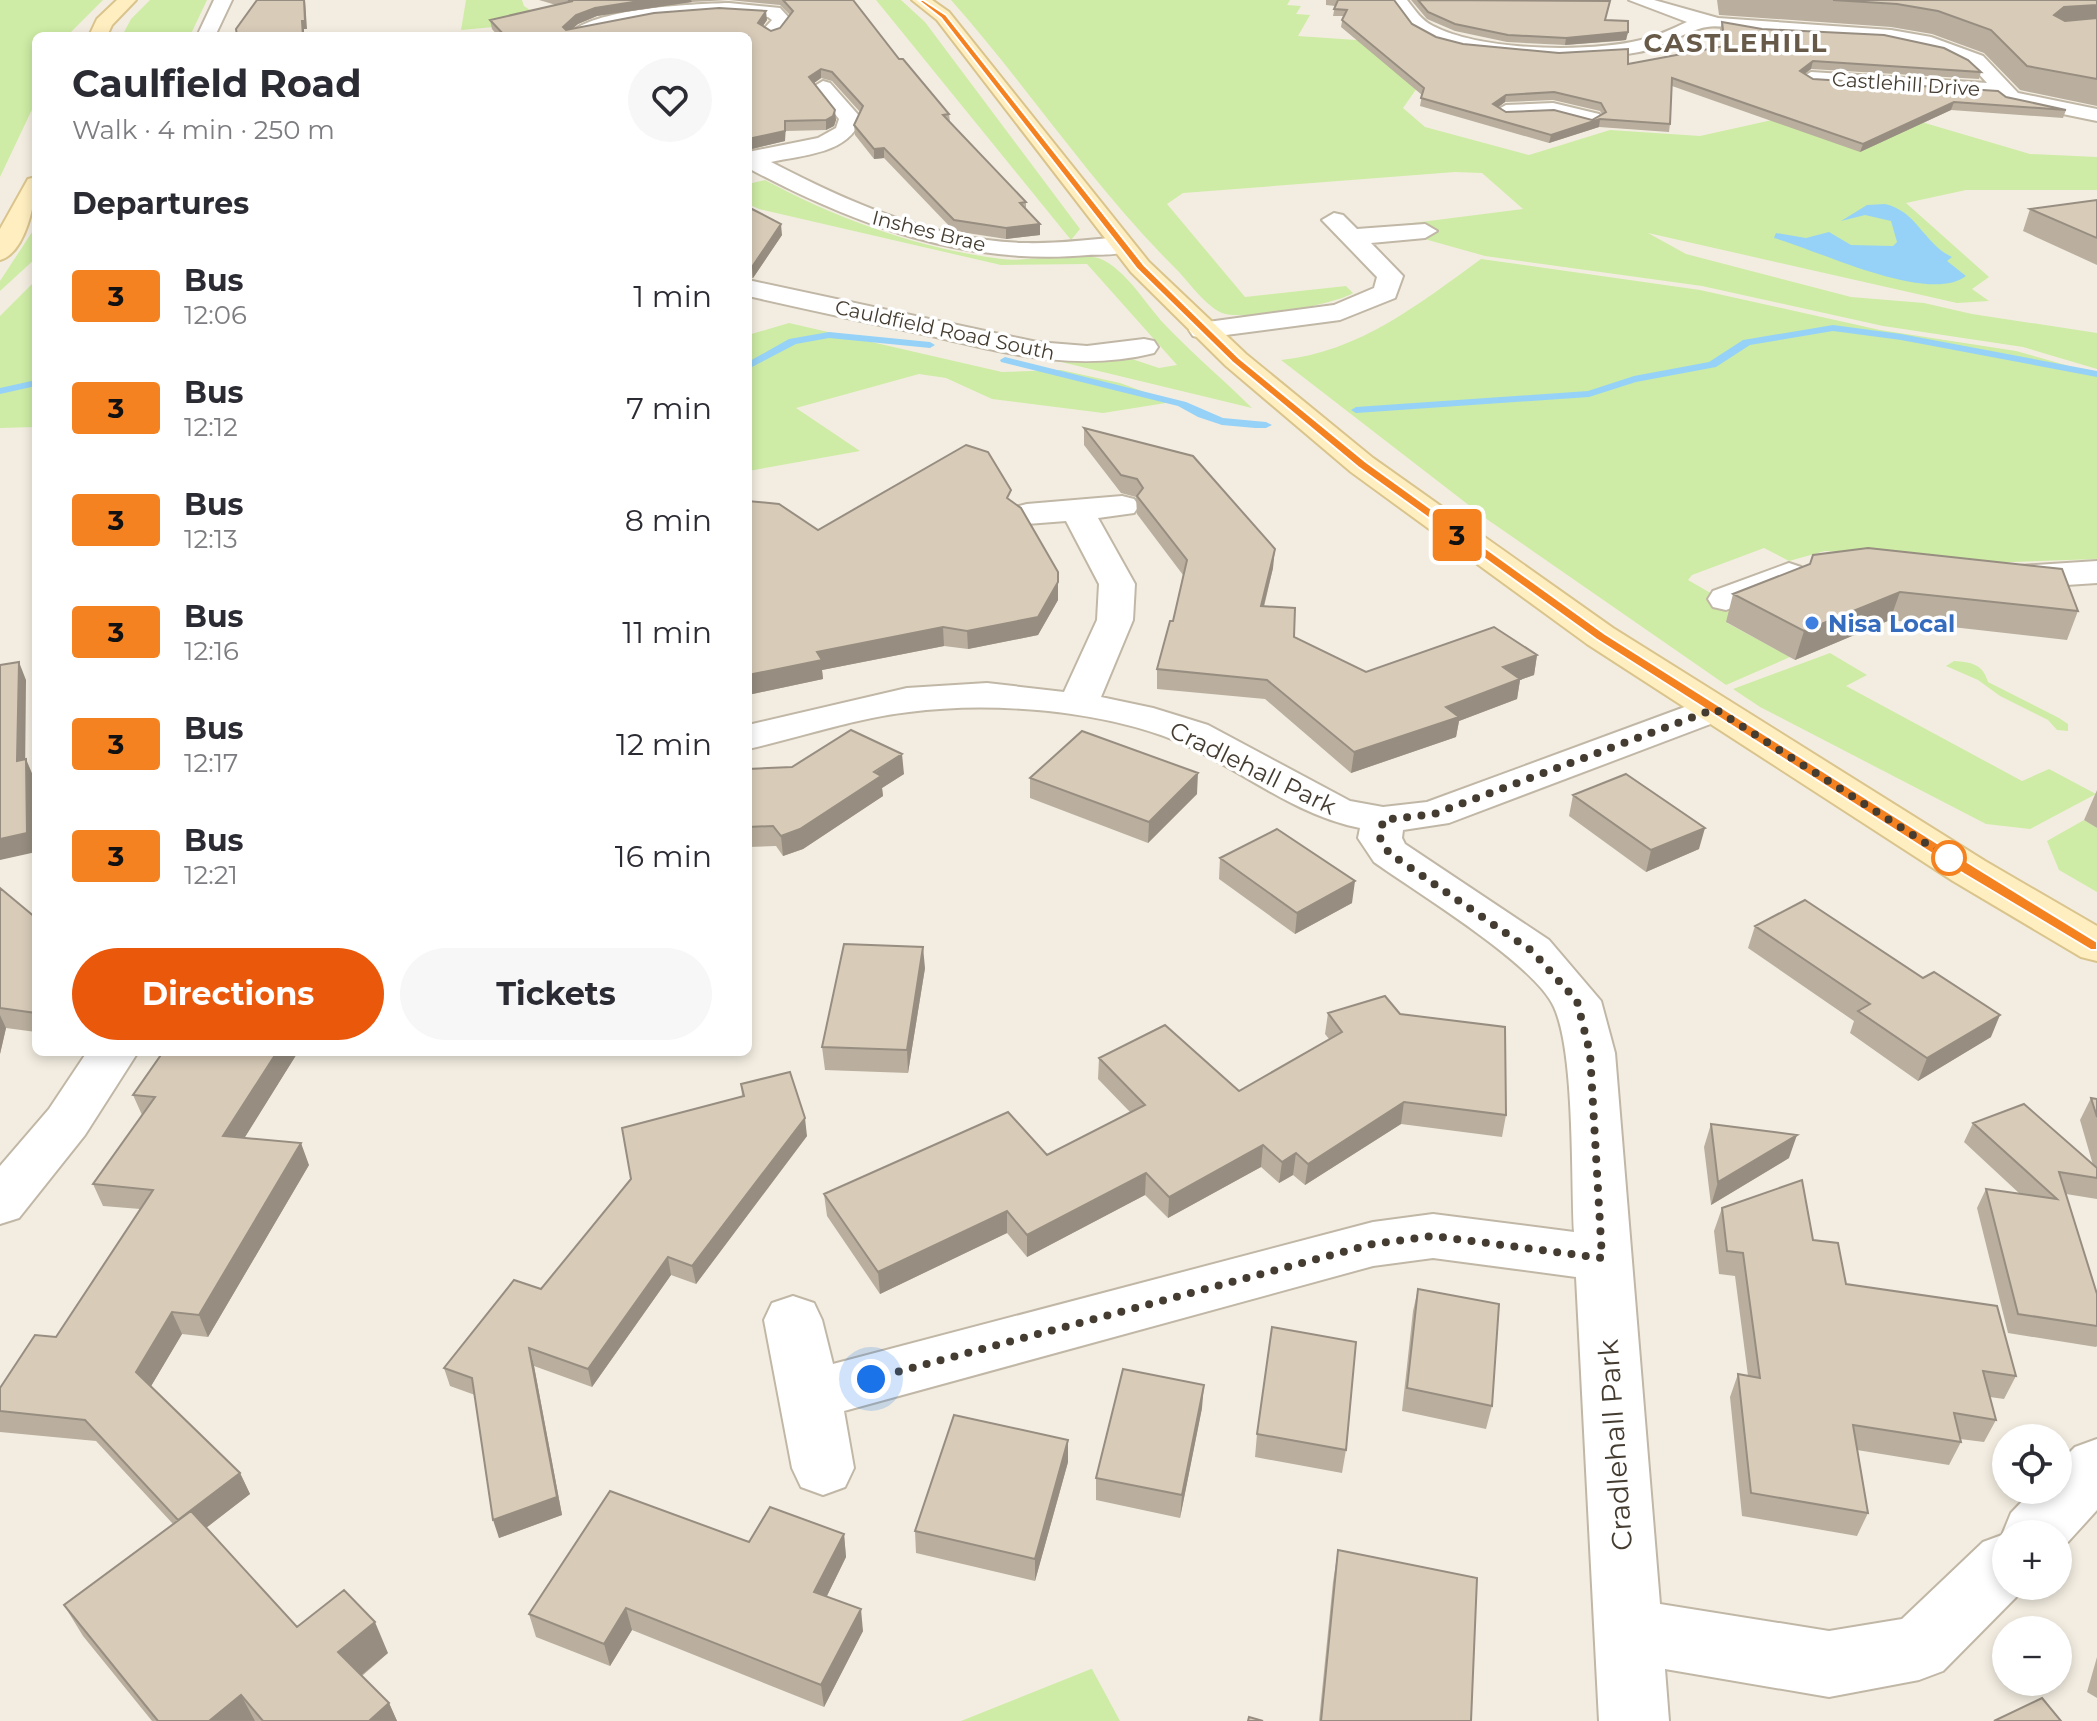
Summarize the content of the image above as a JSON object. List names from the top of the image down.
{
  "streets": {
    "street": [
      "Castlehill Drive",
      "Inshes Brae",
      "Cauldfield Road South",
      "Cradlehall Park"
    ]
  },
  "districts": ["CASTLEHILL"],
  "places": ["Nisa Local"],
  "lines": ["bus line 3"],
  "page": {
    "on_map": "3",
    "heading": [
      ["Caulfield Road", "Walk · 4 min · 250 m"],
      "Departures"
    ],
    "list": [
      {
        "mark": "3",
        "name": "Bus",
        "note": "12:06",
        "value": "1 min"
      },
      {
        "mark": "3",
        "name": "Bus",
        "note": "12:12",
        "value": "7 min"
      },
      {
        "mark": "3",
        "name": "Bus",
        "note": "12:13",
        "value": "8 min"
      },
      {
        "mark": "3",
        "name": "Bus",
        "note": "12:16",
        "value": "11 min"
      },
      {
        "mark": "3",
        "name": "Bus",
        "note": "12:17",
        "value": "12 min"
      },
      {
        "mark": "3",
        "name": "Bus",
        "note": "12:21",
        "value": "16 min"
      }
    ],
    "buttons": ["Directions", "Tickets"],
    "map_buttons": ["+", "−"]
  }
}
